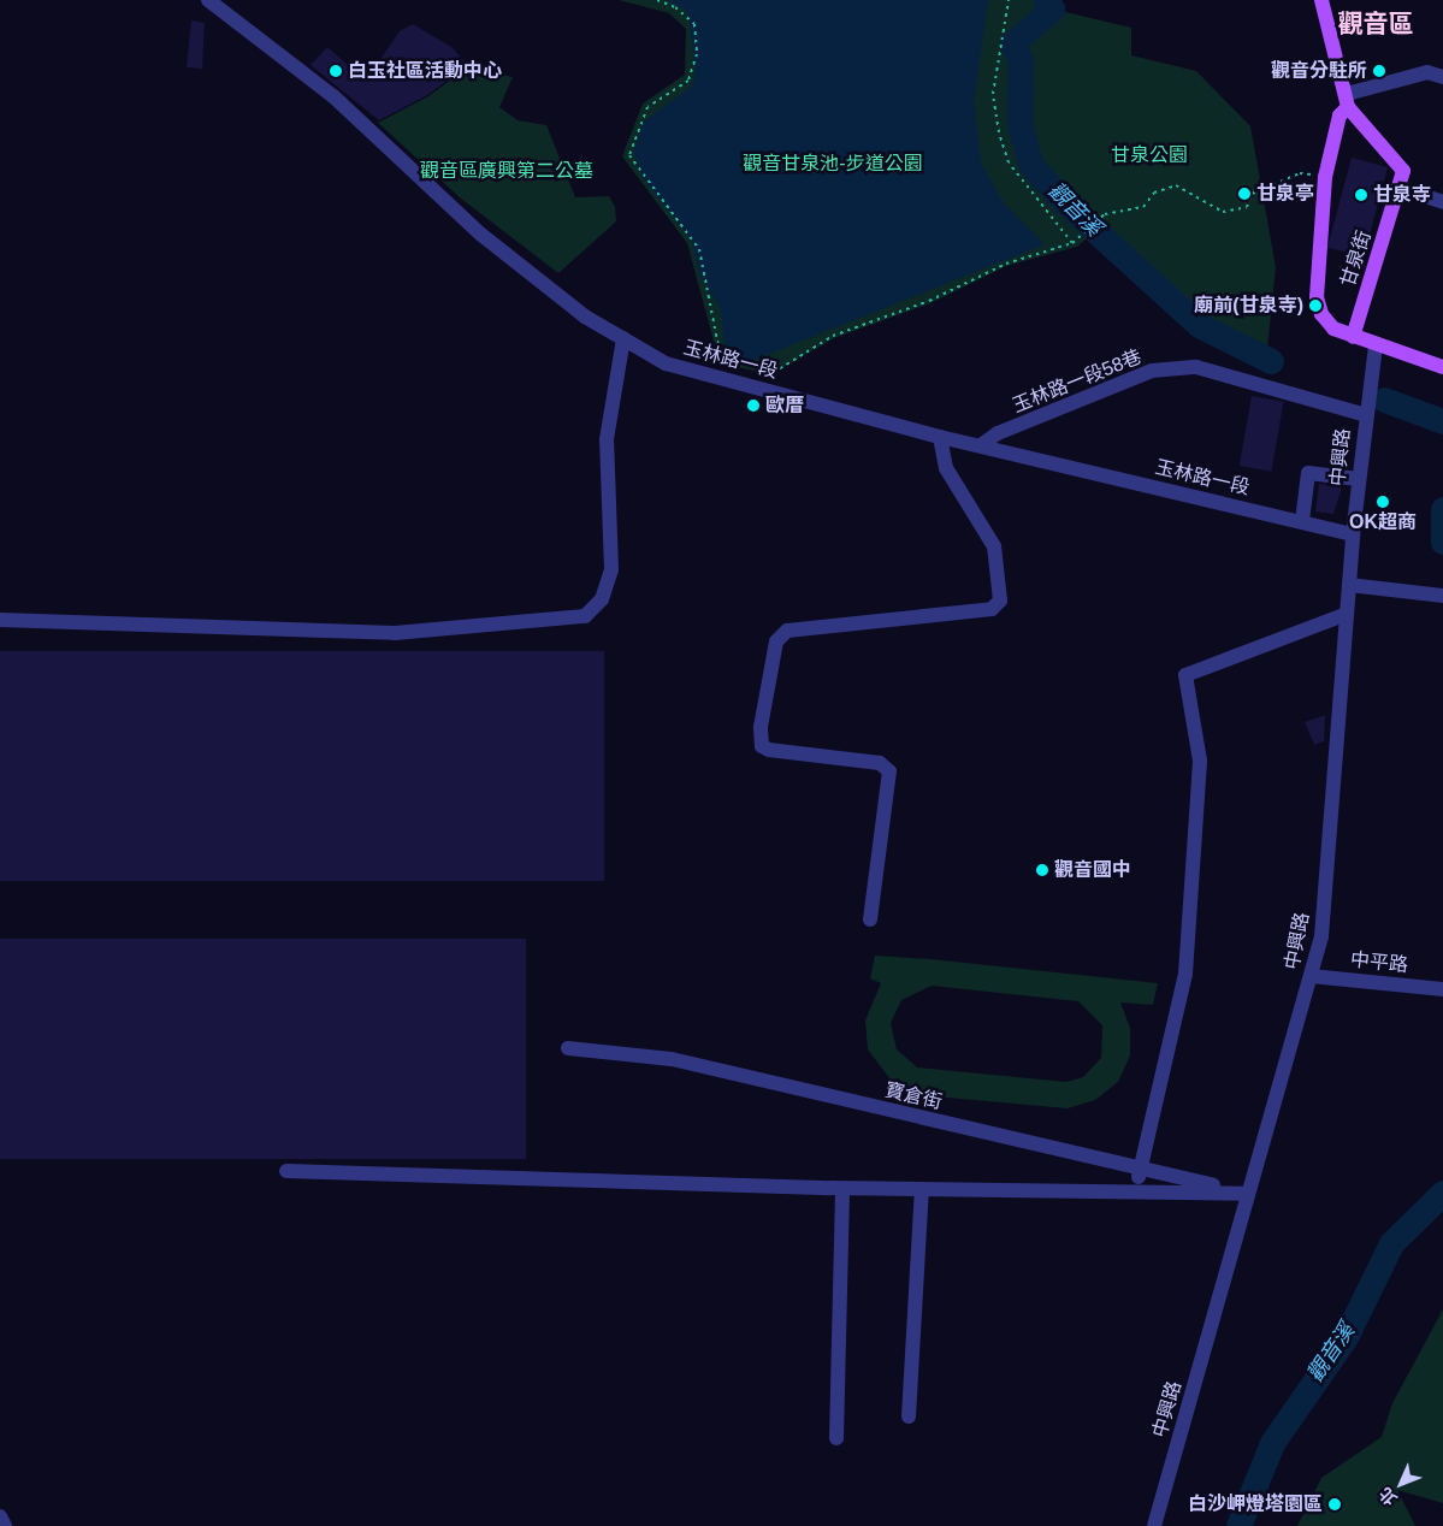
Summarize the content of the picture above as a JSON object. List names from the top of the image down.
{
  "streets": {
    "main road": ["甘泉街"],
    "street": [
      "玉林路一段",
      "玉林路一段58巷",
      "中興路",
      "中平路",
      "寶倉街"
    ]
  },
  "crossings": [
    ["甘泉街", "中興路"],
    ["玉林路一段", "玉林路一段58巷"],
    ["玉林路一段", "中興路"],
    ["玉林路一段58巷", "中興路"],
    ["中興路", "中平路"],
    ["中興路", "寶倉街"]
  ],
  "districts": ["觀音區"],
  "water": ["觀音溪"],
  "parks": ["甘泉公園", "觀音甘泉池-步道公園", "觀音區廣興第二公墓"],
  "places": [
    "白玉社區活動中心",
    "觀音分駐所",
    "甘泉亭",
    "甘泉寺",
    "廟前(甘泉寺)",
    "歐厝",
    "OK超商",
    "觀音國中",
    "白沙岬燈塔園區"
  ],
  "north": "bottom left"
}
